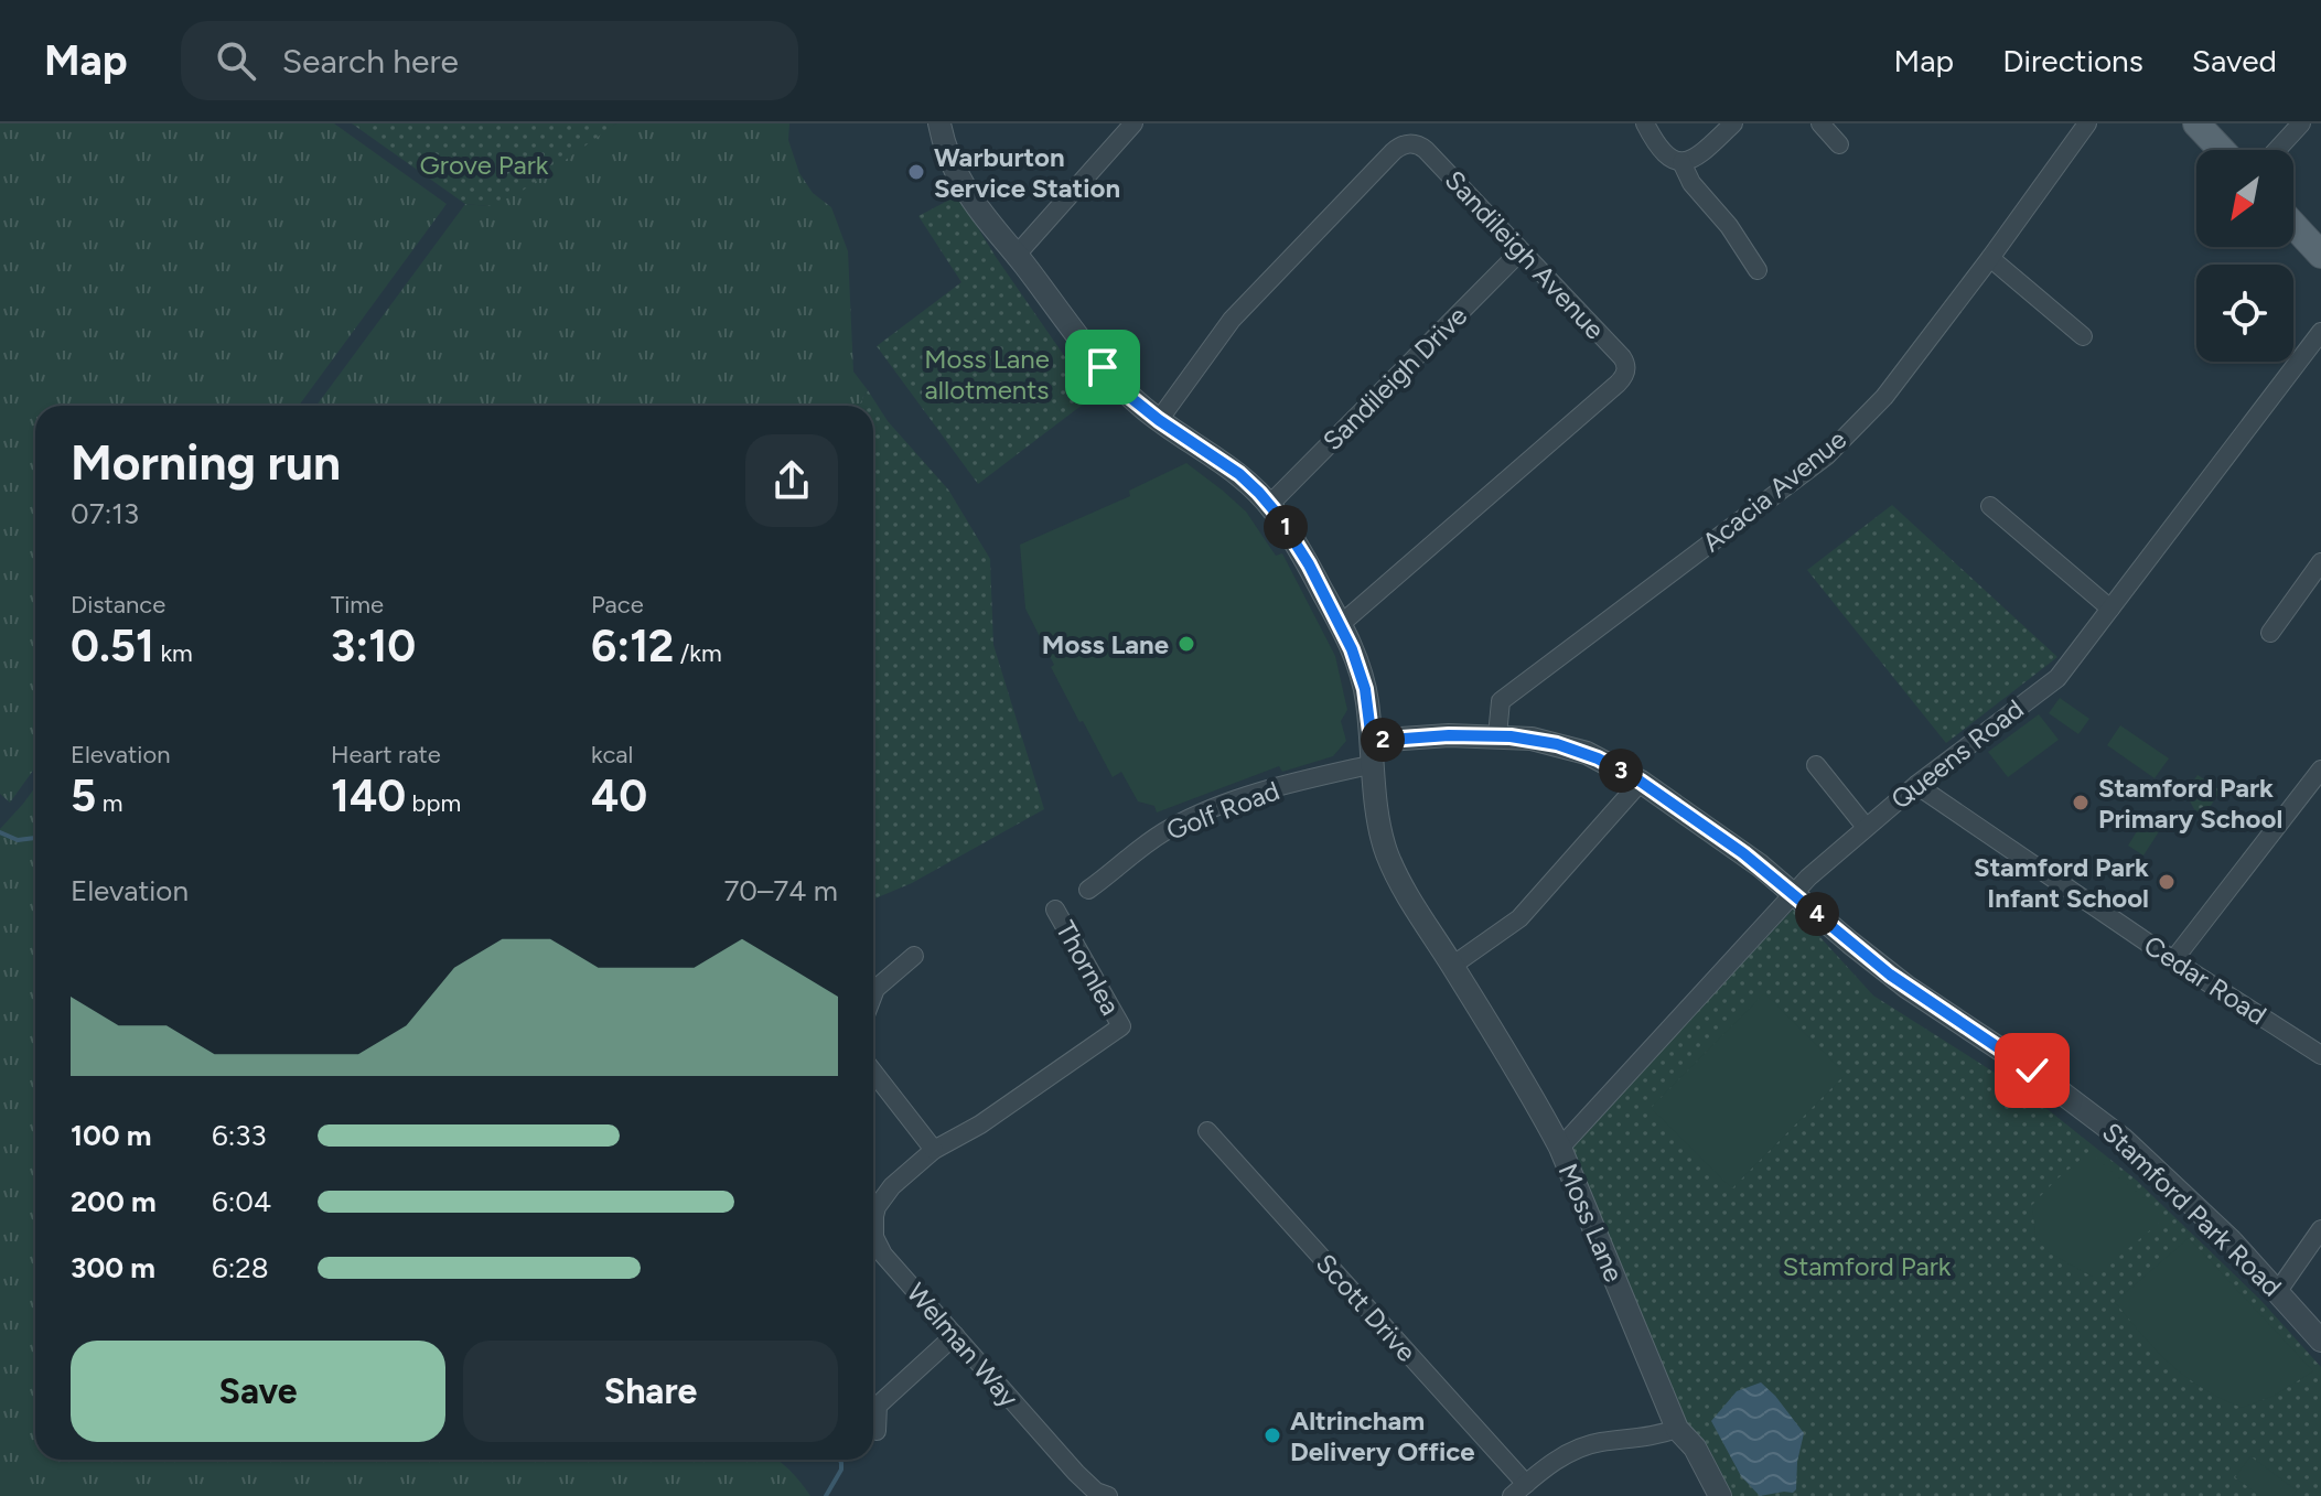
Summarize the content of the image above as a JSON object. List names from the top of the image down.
{
  "streets": {
    "street": [
      "Sandileigh Avenue",
      "Sandileigh Drive",
      "Acacia Avenue",
      "Queens Road",
      "Golf Road",
      "Thornlea",
      "Cedar Road",
      "Stamford Park Road",
      "Moss Lane",
      "Scott Drive",
      "Welman Way"
    ]
  },
  "crossings": [
    ["Sandileigh Avenue", "Sandileigh Drive"],
    ["Sandileigh Avenue", "Moss Lane"],
    ["Sandileigh Drive", "Moss Lane"],
    ["Acacia Avenue", "Stamford Park Road"],
    ["Queens Road", "Cedar Road"],
    ["Queens Road", "Stamford Park Road"],
    ["Queens Road", "Moss Lane"],
    ["Golf Road", "Moss Lane"],
    ["Thornlea", "Welman Way"],
    ["Stamford Park Road", "Moss Lane"]
  ],
  "parks": ["Grove Park", "Moss Lane allotments", "Stamford Park"],
  "places": [
    "Warburton Service Station",
    "Moss Lane",
    "Stamford Park Primary School",
    "Stamford Park Infant School",
    "Altrincham Delivery Office"
  ],
  "north": "bottom left",
  "page": {
    "header": "Map",
    "search": "Search here",
    "nav": ["Map", "Directions", "Saved"],
    "heading": ["Morning run", "07:13"],
    "pins": [
      "1",
      "2",
      "3",
      "4"
    ],
    "stats": [
      ["Distance", "0.51 km"],
      ["Time", "3:10"],
      ["Pace", "6:12 /km"],
      ["Elevation", "5 m"],
      ["Heart rate", "140 bpm"],
      ["kcal", "40"]
    ],
    "chart": ["Elevation", "70–74 m"],
    "list": [
      {
        "name": "100 m",
        "note": "6:33"
      },
      {
        "name": "200 m",
        "note": "6:04"
      },
      {
        "name": "300 m",
        "note": "6:28"
      }
    ],
    "buttons": ["Save", "Share"]
  }
}
